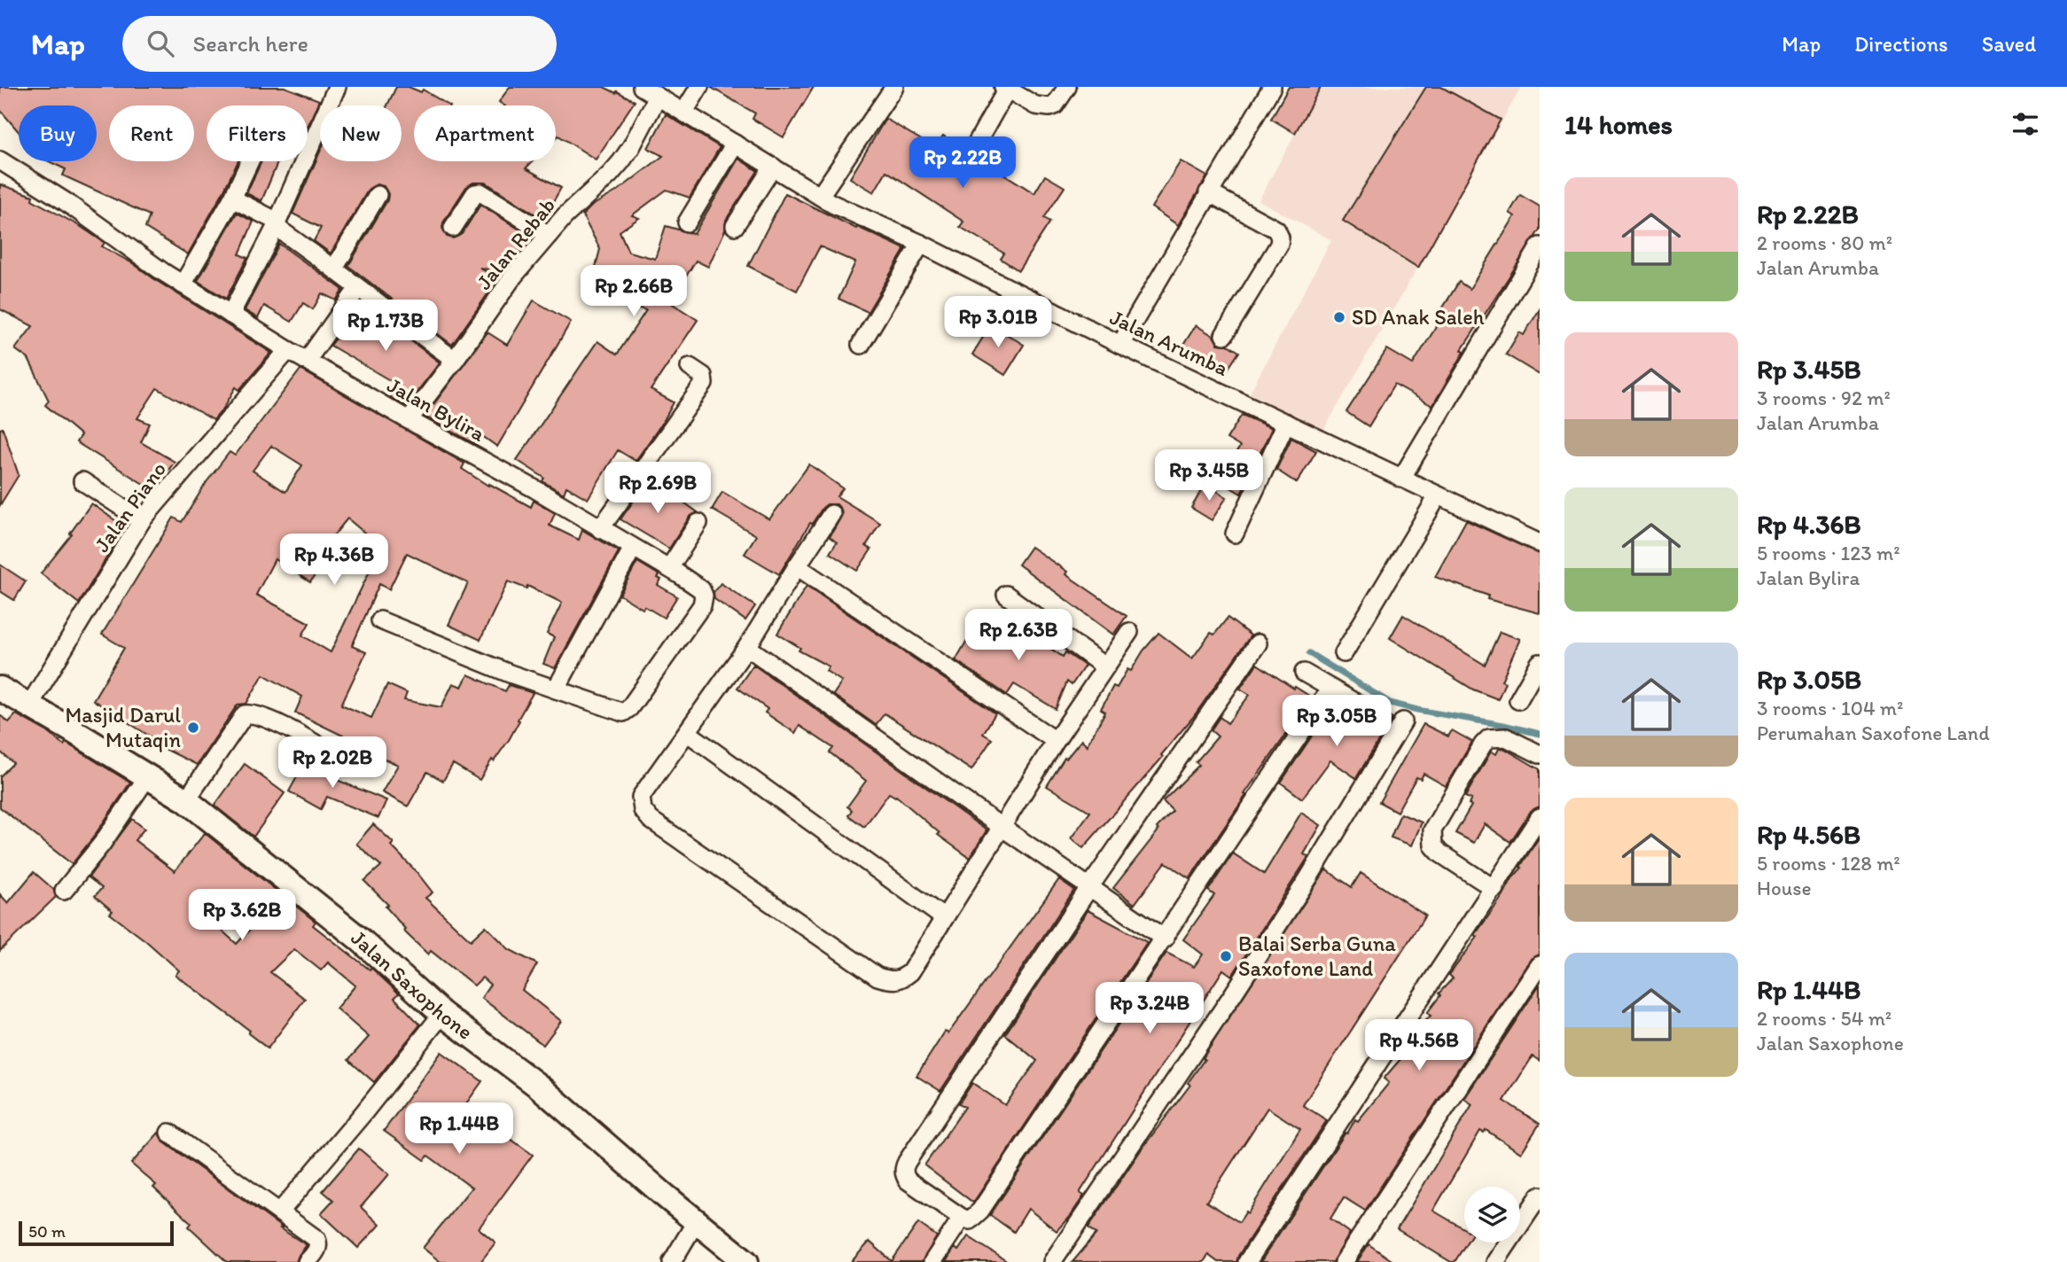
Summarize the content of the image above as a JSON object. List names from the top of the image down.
{
  "streets": {
    "main road": ["Jalan Saxophone"],
    "street": [
      "Jalan Rebab",
      "Jalan Arumba",
      "Jalan Bylira",
      "Jalan Piano"
    ]
  },
  "crossings": [
    ["Jalan Rebab", "Jalan Arumba"],
    ["Jalan Rebab", "Jalan Bylira"],
    ["Jalan Bylira", "Jalan Piano"],
    ["Jalan Piano", "Jalan Saxophone"]
  ],
  "places": ["SD Anak Saleh", "Masjid Darul Mutaqin", "Balai Serba Guna Saxofone Land"],
  "scale_bar": "50 m",
  "page": {
    "header": "Map",
    "search": "Search here",
    "nav": ["Map", "Directions", "Saved"],
    "heading": "14 homes",
    "chip": [
      "Buy",
      "Rent",
      "Filters",
      "New",
      "Apartment"
    ],
    "price": [
      "Rp 2.22B",
      "Rp 2.66B",
      "Rp 3.01B",
      "Rp 1.73B",
      "Rp 3.45B",
      "Rp 2.69B",
      "Rp 4.36B",
      "Rp 2.63B",
      "Rp 3.05B",
      "Rp 2.02B",
      "Rp 3.62B",
      "Rp 3.24B",
      "Rp 4.56B",
      "Rp 1.44B"
    ],
    "list": [
      {
        "name": "Rp 2.22B",
        "note": "2 rooms · 80 m² · Jalan Arumba"
      },
      {
        "name": "Rp 3.45B",
        "note": "3 rooms · 92 m² · Jalan Arumba"
      },
      {
        "name": "Rp 4.36B",
        "note": "5 rooms · 123 m² · Jalan Bylira"
      },
      {
        "name": "Rp 3.05B",
        "note": "3 rooms · 104 m² · Perumahan Saxofone Land"
      },
      {
        "name": "Rp 4.56B",
        "note": "5 rooms · 128 m² · House"
      },
      {
        "name": "Rp 1.44B",
        "note": "2 rooms · 54 m² · Jalan Saxophone"
      }
    ],
    "scale": "50 m"
  }
}
